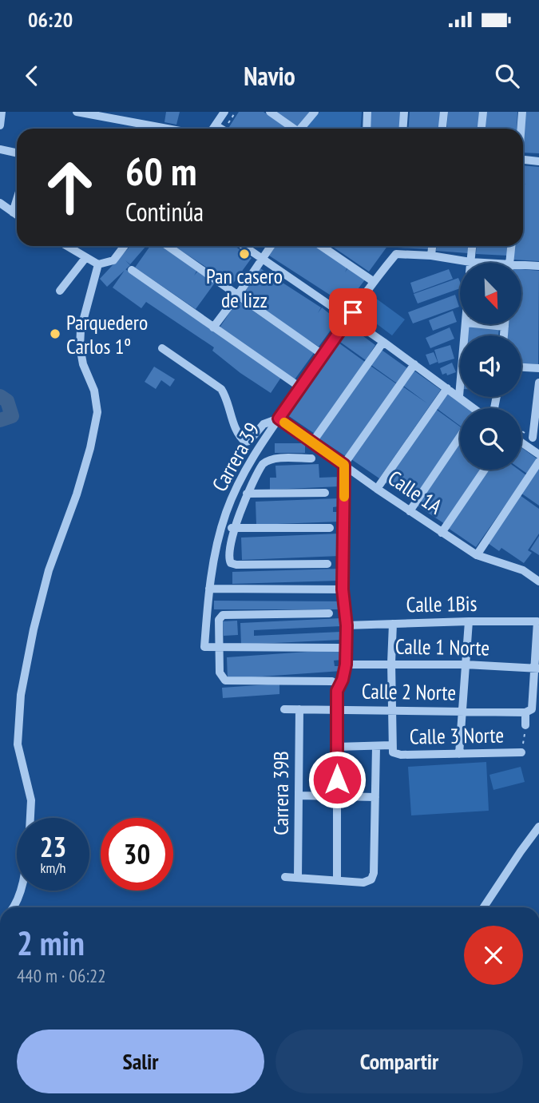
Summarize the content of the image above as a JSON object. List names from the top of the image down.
{
  "streets": {
    "street": [
      "Carrera 39",
      "Calle 1A",
      "Calle 1Bis",
      "Calle 1 Norte",
      "Calle 2 Norte",
      "Calle 3 Norte",
      "Carrera 39B"
    ]
  },
  "crossings": [
    ["Carrera 39", "Calle 1A"],
    ["Calle 2 Norte", "Carrera 39B"]
  ],
  "places": ["Pan casero de lizz", "Parquedero Carlos 1º"],
  "north": "bottom right",
  "page": {
    "status": "06:20",
    "header": "Navio",
    "turn": ["60 m", "Continúa"],
    "speed": "23 km/h",
    "limit": "30",
    "heading": ["2 min", "440 m · 06:22"],
    "buttons": ["Salir", "Compartir"]
  }
}
